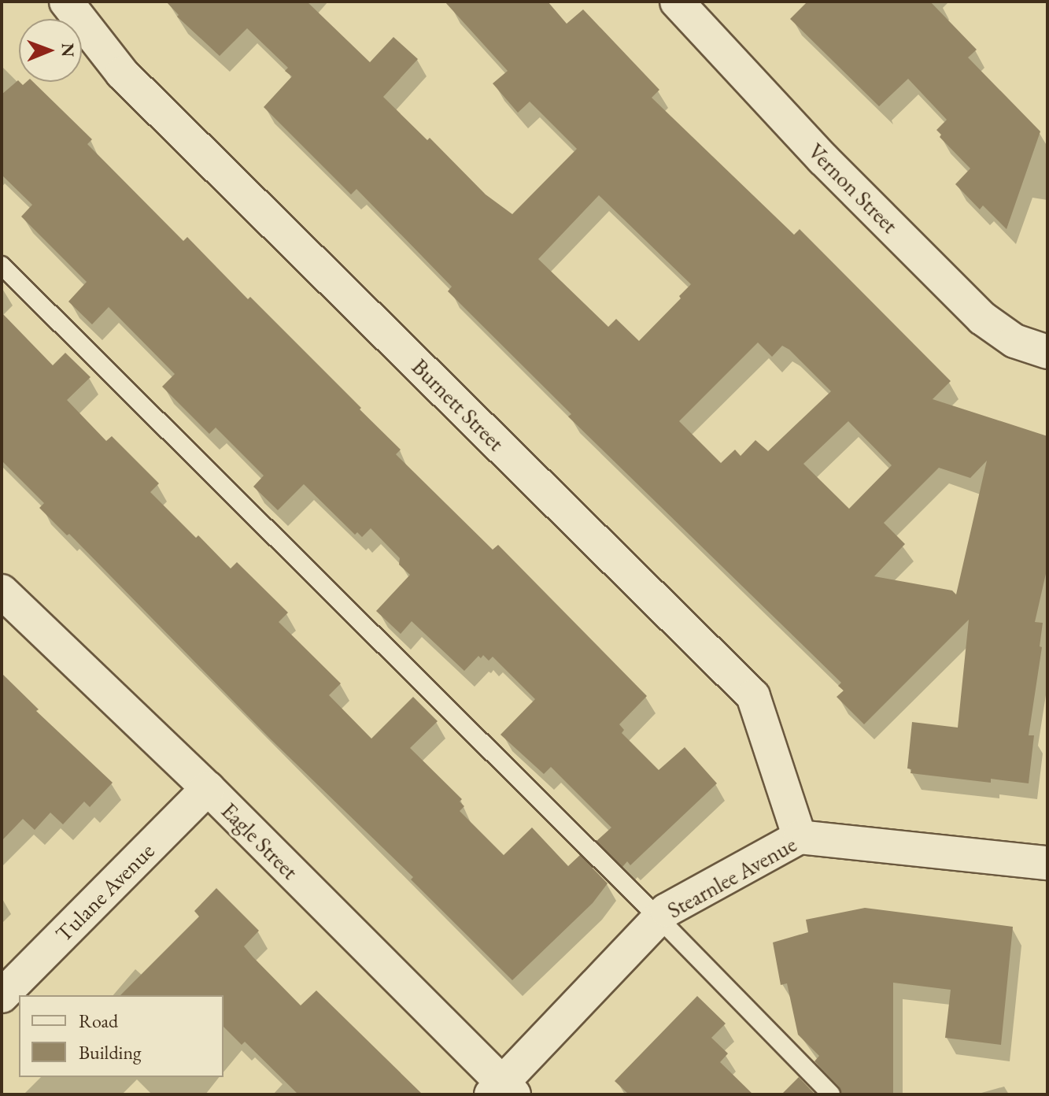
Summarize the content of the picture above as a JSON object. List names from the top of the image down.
{
  "streets": {
    "street": [
      "Vernon Street",
      "Burnett Street",
      "Eagle Street",
      "Stearnlee Avenue",
      "Tulane Avenue"
    ]
  },
  "crossings": [
    ["Burnett Street", "Stearnlee Avenue"],
    ["Eagle Street", "Stearnlee Avenue"],
    ["Eagle Street", "Tulane Avenue"]
  ],
  "legend": ["Road", "Building"],
  "north": "right"
}
